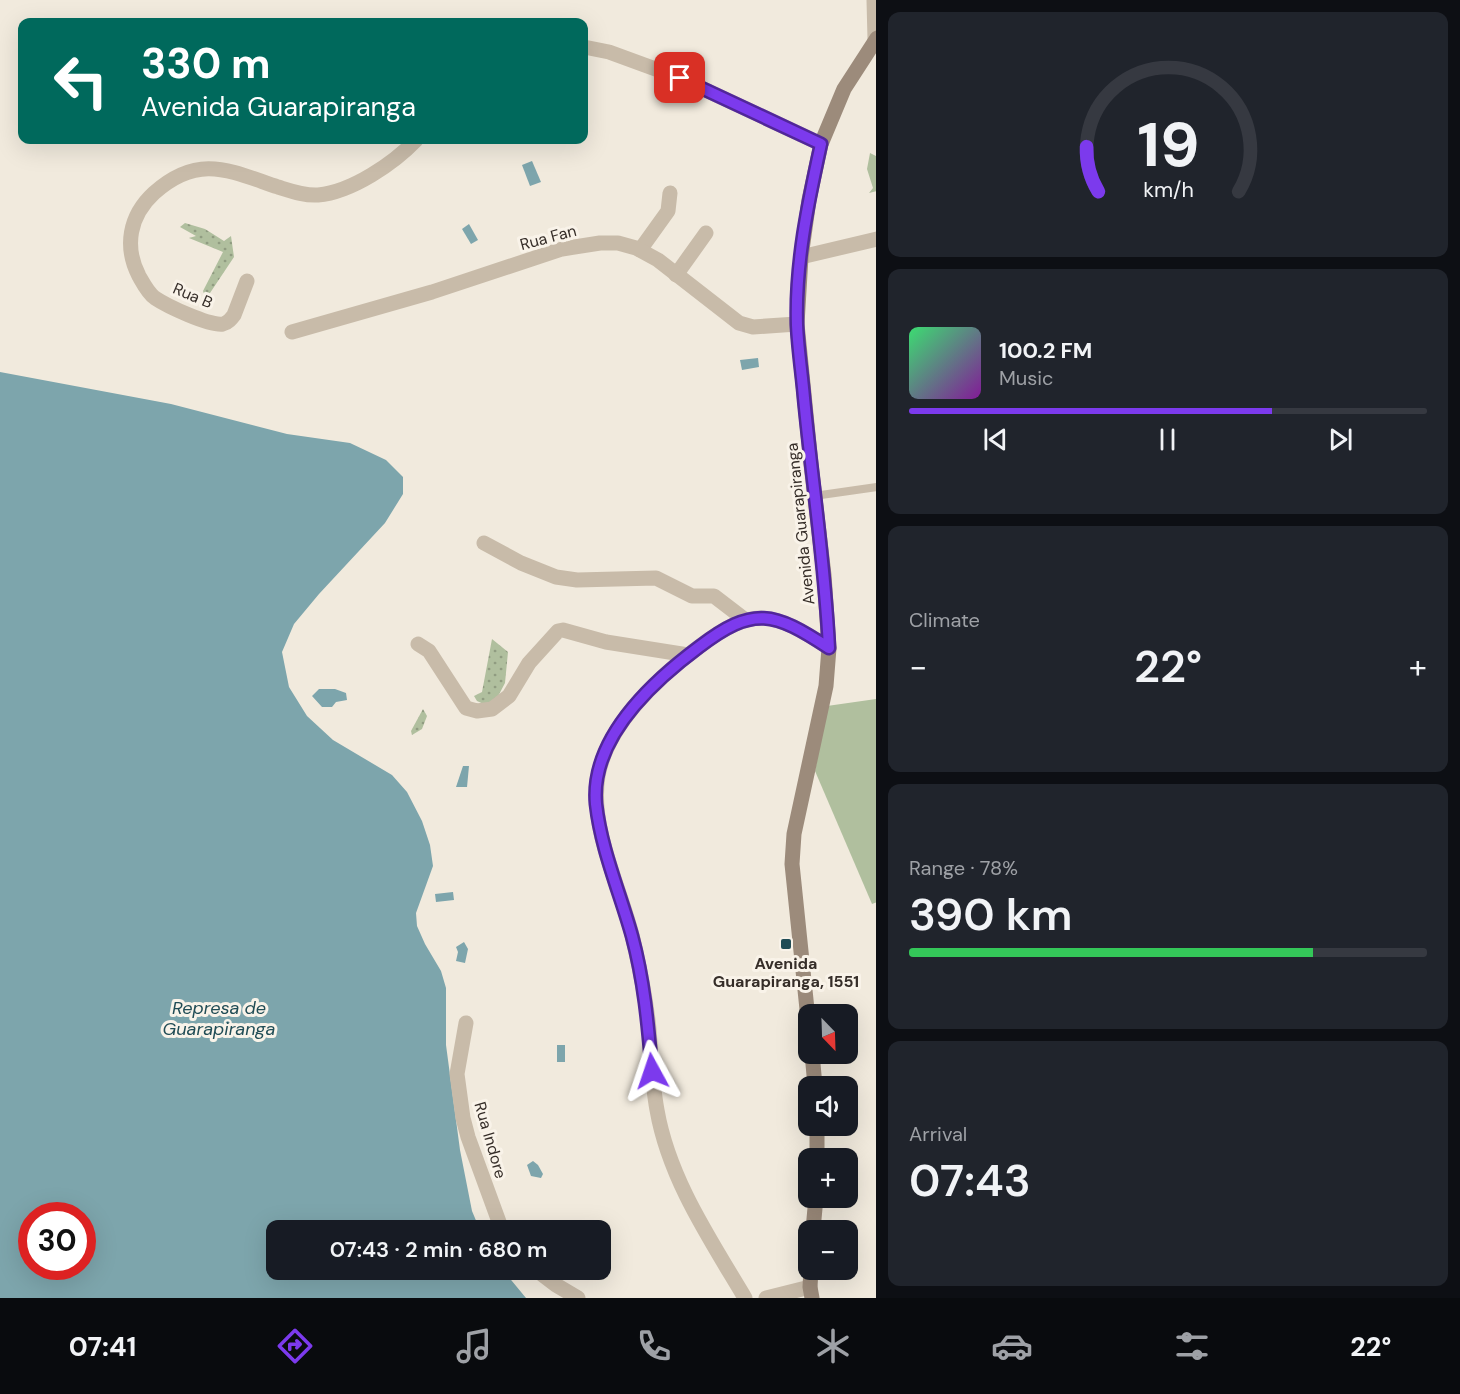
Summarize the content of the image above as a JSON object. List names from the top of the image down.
{
  "streets": {
    "main road": ["Avenida Guarapiranga"],
    "street": ["Rua Fan", "Rua B", "Rua Indore"]
  },
  "crossings": [
    ["Rua Fan", "Avenida Guarapiranga"]
  ],
  "water": ["Represa de Guarapiranga"],
  "places": {
    "transit": ["Avenida Guarapiranga, 1551"]
  },
  "north": "bottom right",
  "page": {
    "turn": ["330 m", "Avenida Guarapiranga"],
    "song": ["100.2 FM", "Music"],
    "tile": [
      "Climate",
      ["Range · 78%", "390 km"],
      ["Arrival", "07:43"]
    ],
    "heat": ["−", "22°", "+"],
    "map_buttons": ["+", "−"],
    "limit": "30",
    "trip": "07:43 · 2 min · 680 m",
    "tabs": ["07:41", "22°"],
    "gauge": ["19", "km/h"]
  }
}
